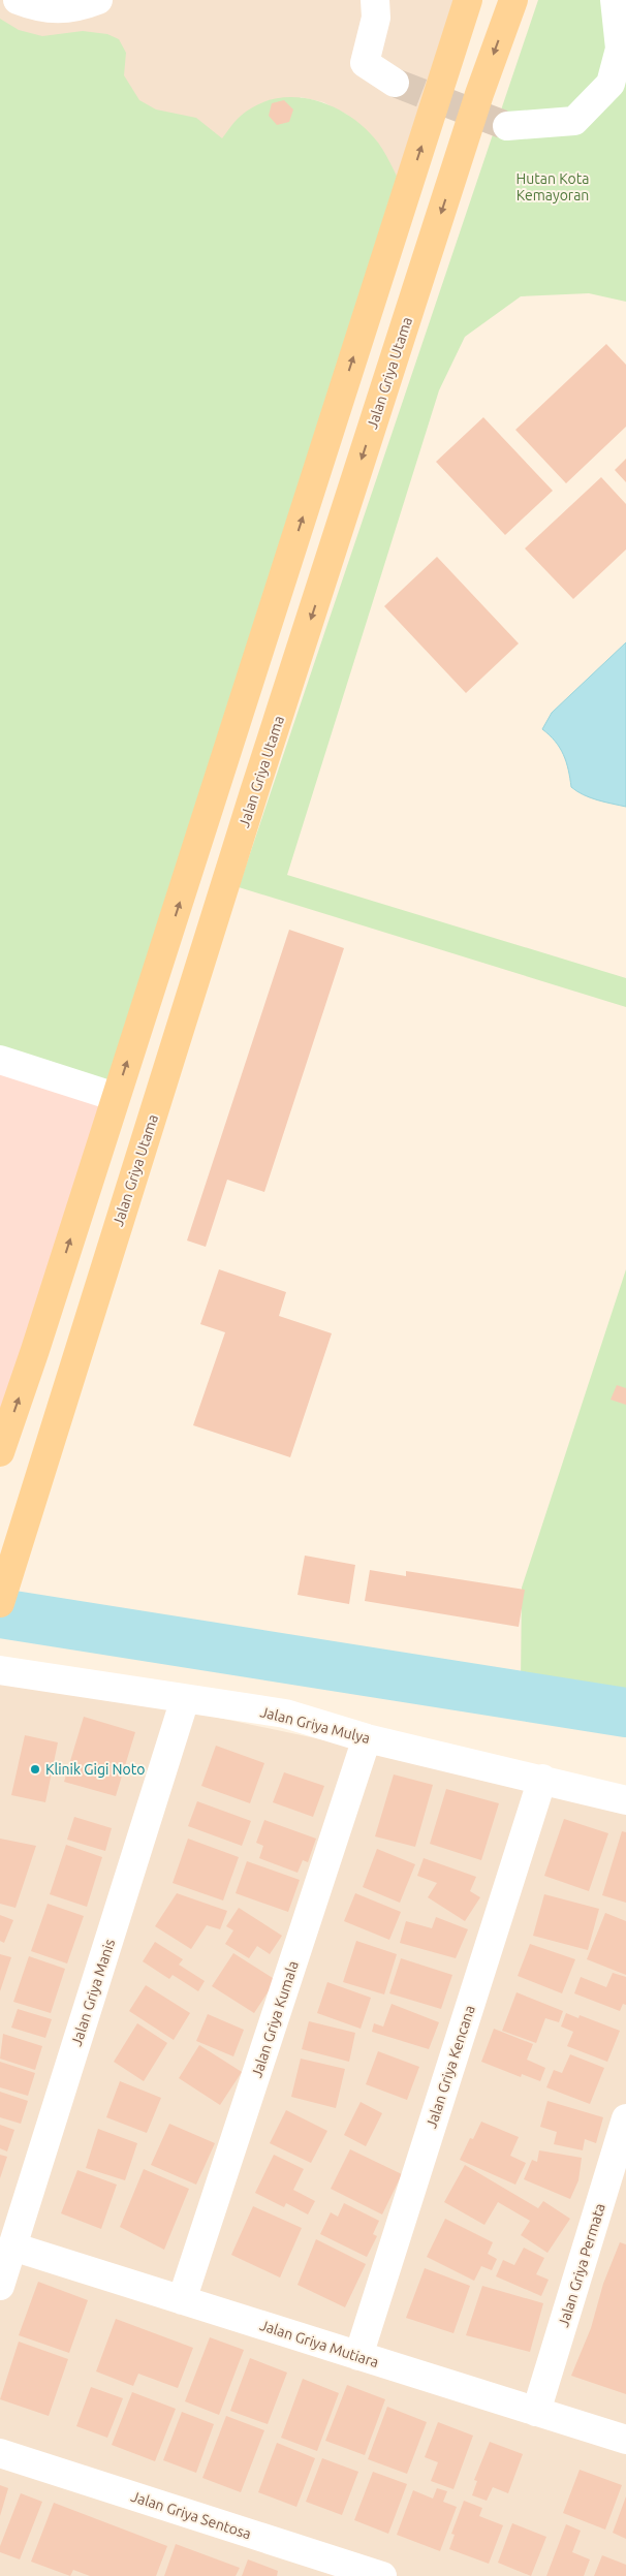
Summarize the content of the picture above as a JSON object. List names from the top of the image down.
{
  "streets": {
    "main road": ["Jalan Griya Utama"],
    "street": [
      "Jalan Griya Mulya",
      "Jalan Griya Manis",
      "Jalan Griya Kumala",
      "Jalan Griya Kencana",
      "Jalan Griya Permata",
      "Jalan Griya Mutiara",
      "Jalan Griya Sentosa"
    ]
  },
  "crossings": [
    ["Jalan Griya Mulya", "Jalan Griya Manis"],
    ["Jalan Griya Mulya", "Jalan Griya Kumala"],
    ["Jalan Griya Mulya", "Jalan Griya Kencana"],
    ["Jalan Griya Manis", "Jalan Griya Mutiara"],
    ["Jalan Griya Kumala", "Jalan Griya Mutiara"],
    ["Jalan Griya Kencana", "Jalan Griya Mutiara"],
    ["Jalan Griya Permata", "Jalan Griya Mutiara"]
  ],
  "parks": ["Hutan Kota Kemayoran"],
  "places": ["Klinik Gigi Noto"]
}
